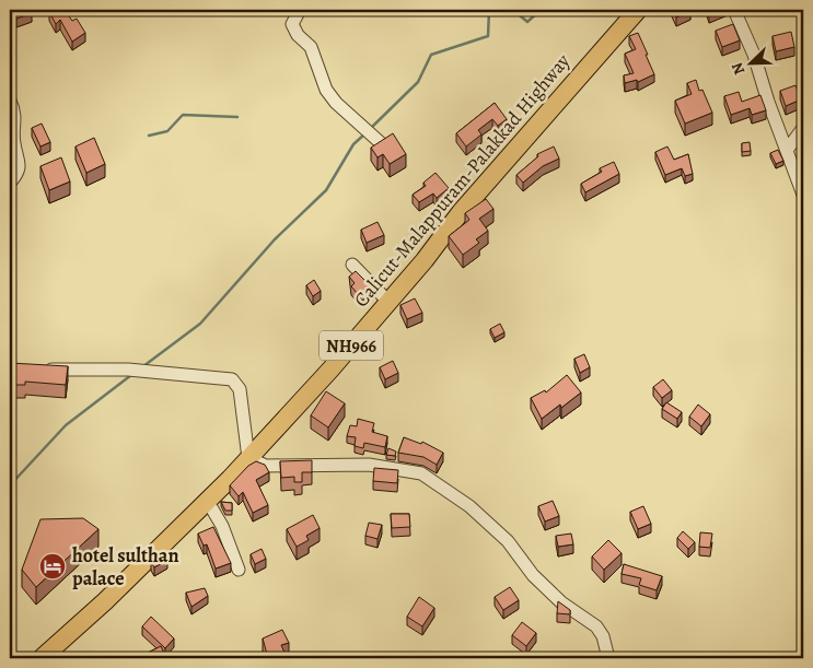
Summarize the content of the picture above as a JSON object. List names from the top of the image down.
{
  "streets": {
    "highway": ["Calicut-Malappuram-Palakkad Highway", "NH966"]
  },
  "places": {
    "hotel": ["hotel sulthan palace"]
  },
  "north": "bottom left"
}
